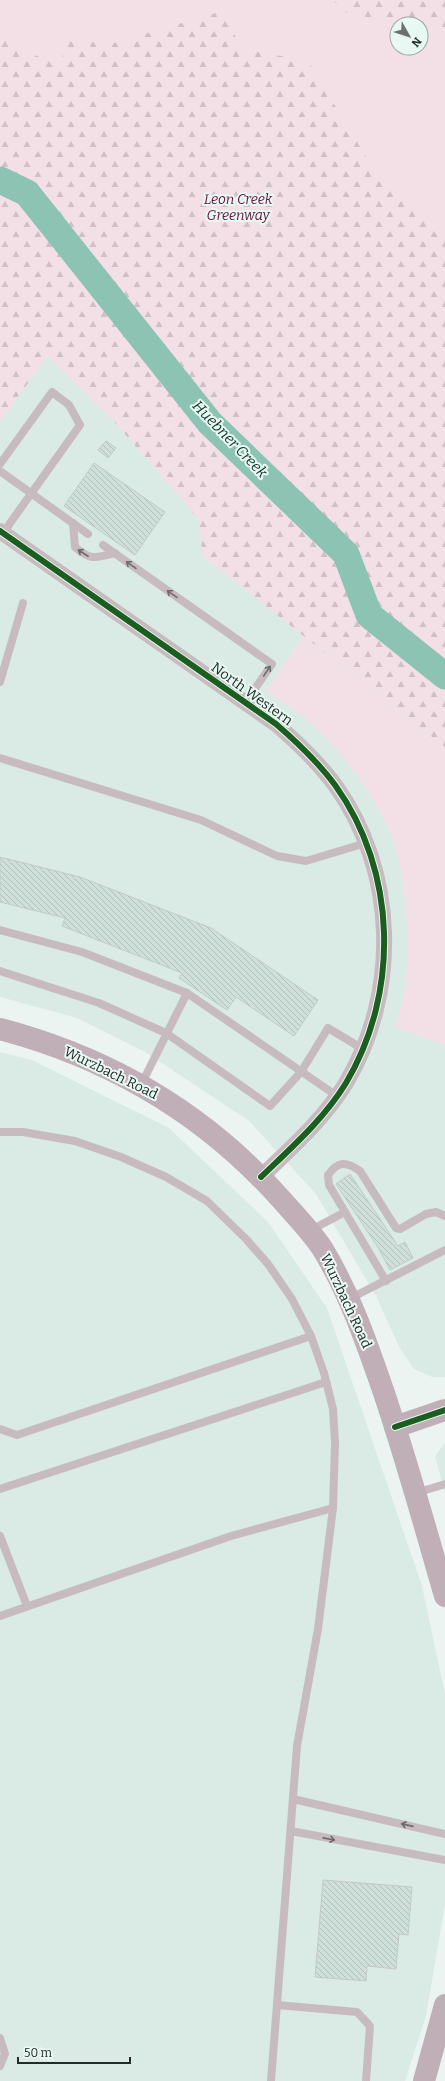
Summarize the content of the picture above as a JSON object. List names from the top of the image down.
{
  "streets": {
    "main road": ["Wurzbach Road"],
    "street": ["North Western"]
  },
  "crossings": [
    ["North Western", "Wurzbach Road"]
  ],
  "water": ["Huebner Creek"],
  "parks": ["Leon Creek Greenway"],
  "scale_bar": "50 m",
  "north": "bottom right"
}
